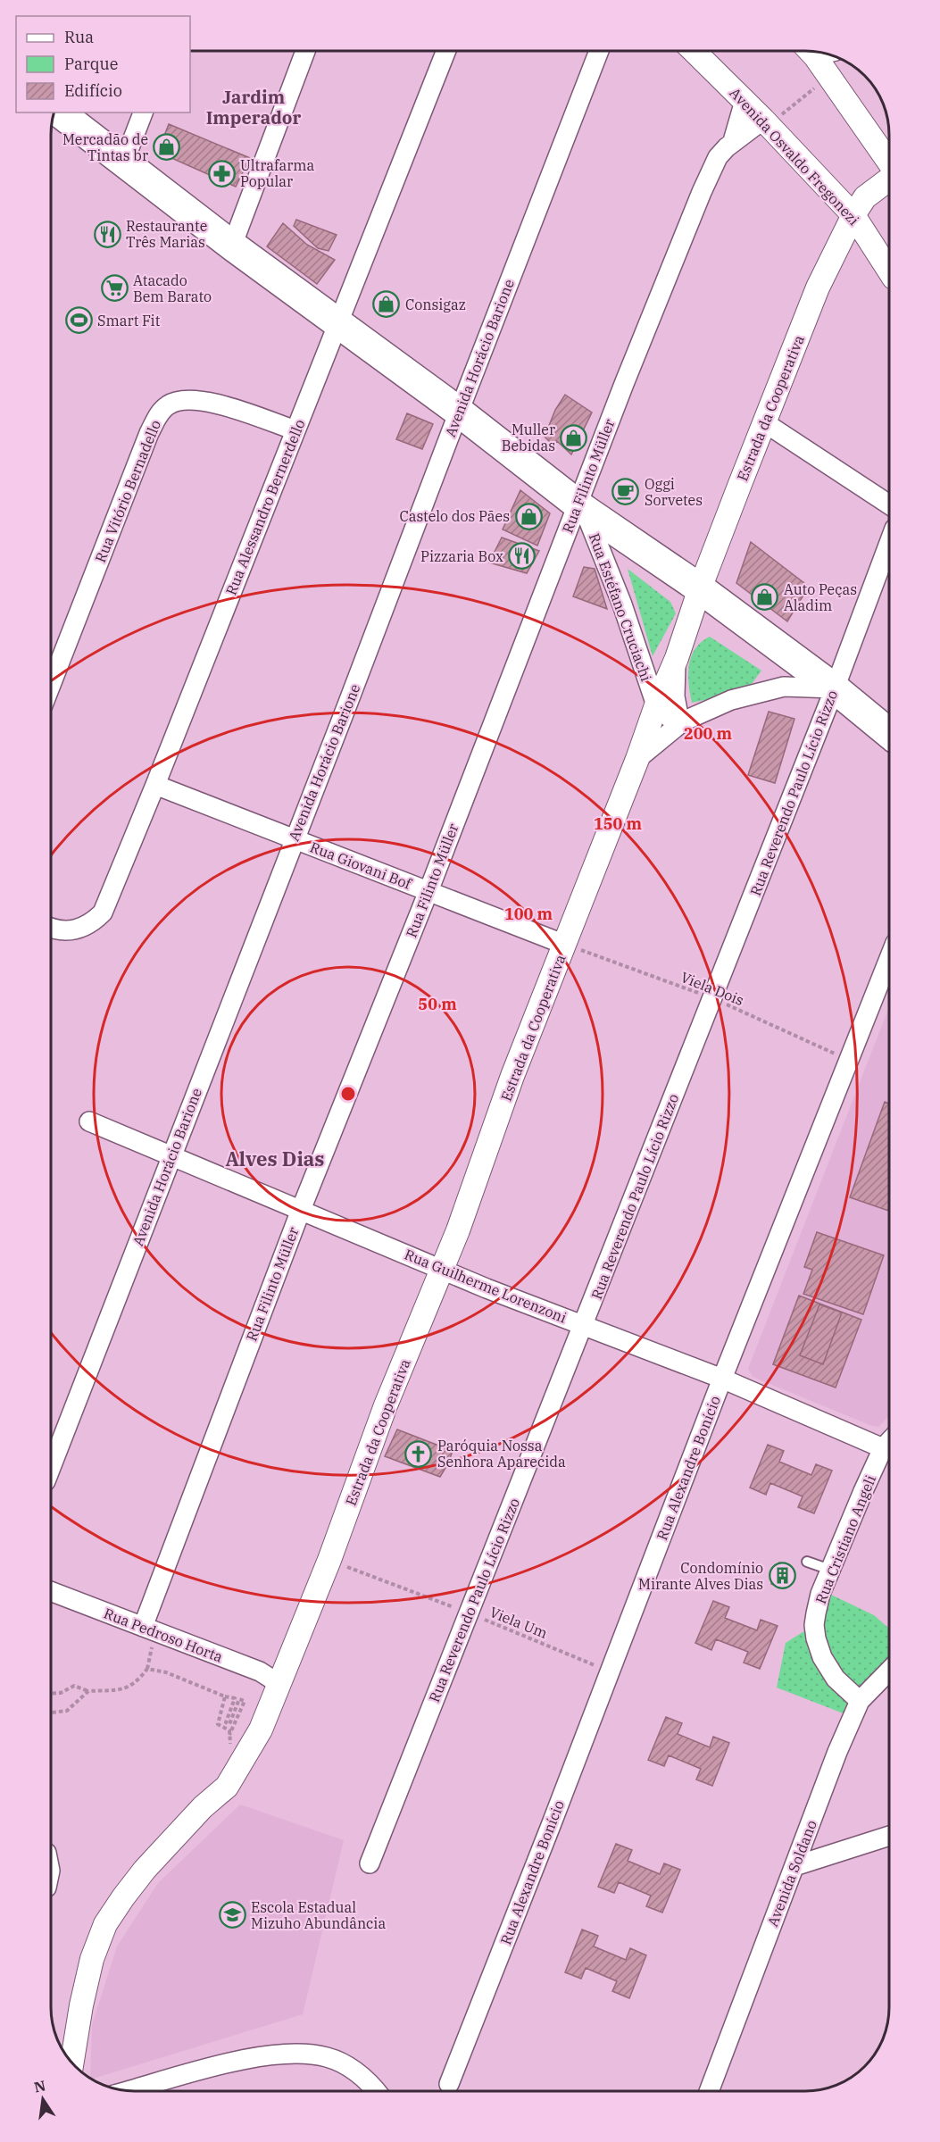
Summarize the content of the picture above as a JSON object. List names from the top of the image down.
{
  "streets": {
    "street": [
      "Avenida Osvaldo Fregonezi",
      "Avenida Horácio Barione",
      "Estrada da Cooperativa",
      "Rua Filinto Müller",
      "Rua Vitório Bernadello",
      "Rua Alessandro Bernerdello",
      "Rua Estéfano Cruciachi",
      "Rua Reverendo Paulo Lício Rizzo",
      "Rua Giovani Bof",
      "Rua Guilherme Lorenzoni",
      "Rua Alexandre Bonício",
      "Rua Cristiano Angeli",
      "Rua Pedroso Horta",
      "Avenida Soldano"
    ],
    "path": ["Viela Dois", "Viela Um"]
  },
  "crossings": [
    ["Avenida Osvaldo Fregonezi", "Estrada da Cooperativa"],
    ["Avenida Osvaldo Fregonezi", "Rua Filinto Müller"],
    ["Avenida Horácio Barione", "Rua Giovani Bof"],
    ["Avenida Horácio Barione", "Rua Guilherme Lorenzoni"],
    ["Estrada da Cooperativa", "Rua Estéfano Cruciachi"],
    ["Estrada da Cooperativa", "Rua Giovani Bof"],
    ["Estrada da Cooperativa", "Viela Dois"],
    ["Estrada da Cooperativa", "Rua Guilherme Lorenzoni"],
    ["Estrada da Cooperativa", "Viela Um"],
    ["Estrada da Cooperativa", "Rua Pedroso Horta"],
    ["Rua Filinto Müller", "Rua Estéfano Cruciachi"],
    ["Rua Filinto Müller", "Rua Giovani Bof"],
    ["Rua Filinto Müller", "Rua Guilherme Lorenzoni"],
    ["Rua Filinto Müller", "Rua Pedroso Horta"],
    ["Rua Vitório Bernadello", "Rua Alessandro Bernerdello"],
    ["Rua Alessandro Bernerdello", "Rua Giovani Bof"],
    ["Rua Reverendo Paulo Lício Rizzo", "Viela Dois"],
    ["Rua Reverendo Paulo Lício Rizzo", "Rua Guilherme Lorenzoni"],
    ["Rua Reverendo Paulo Lício Rizzo", "Viela Um"],
    ["Rua Giovani Bof", "Viela Dois"],
    ["Viela Dois", "Rua Alexandre Bonício"],
    ["Rua Guilherme Lorenzoni", "Rua Alexandre Bonício"],
    ["Rua Guilherme Lorenzoni", "Rua Cristiano Angeli"],
    ["Rua Alexandre Bonício", "Viela Um"],
    ["Rua Cristiano Angeli", "Avenida Soldano"]
  ],
  "districts": ["Jardim Imperador", "Alves Dias"],
  "places": {
    "shop": [
      "Mercadão de Tintas br",
      "Consigaz",
      "Muller Bebidas",
      "Castelo dos Pães",
      "Auto Peças Aladim"
    ],
    "pharmacy": ["Ultrafarma Popular"],
    "restaurant": ["Restaurante Três Marias", "Pizzaria Box"],
    "supermarket": ["Atacado Bem Barato"],
    "sports": ["Smart Fit"],
    "cafe": ["Oggi Sorvetes"],
    "church": ["Paróquia Nossa Senhora Aparecida"],
    "building": ["Condomínio Mirante Alves Dias"],
    "school or university": ["Escola Estadual Mizuho Abundância"]
  },
  "legend": ["Rua", "Parque", "Edifício"],
  "north": "top",
  "rings": [
    "200 m",
    "150 m",
    "100 m",
    "50 m"
  ]
}
